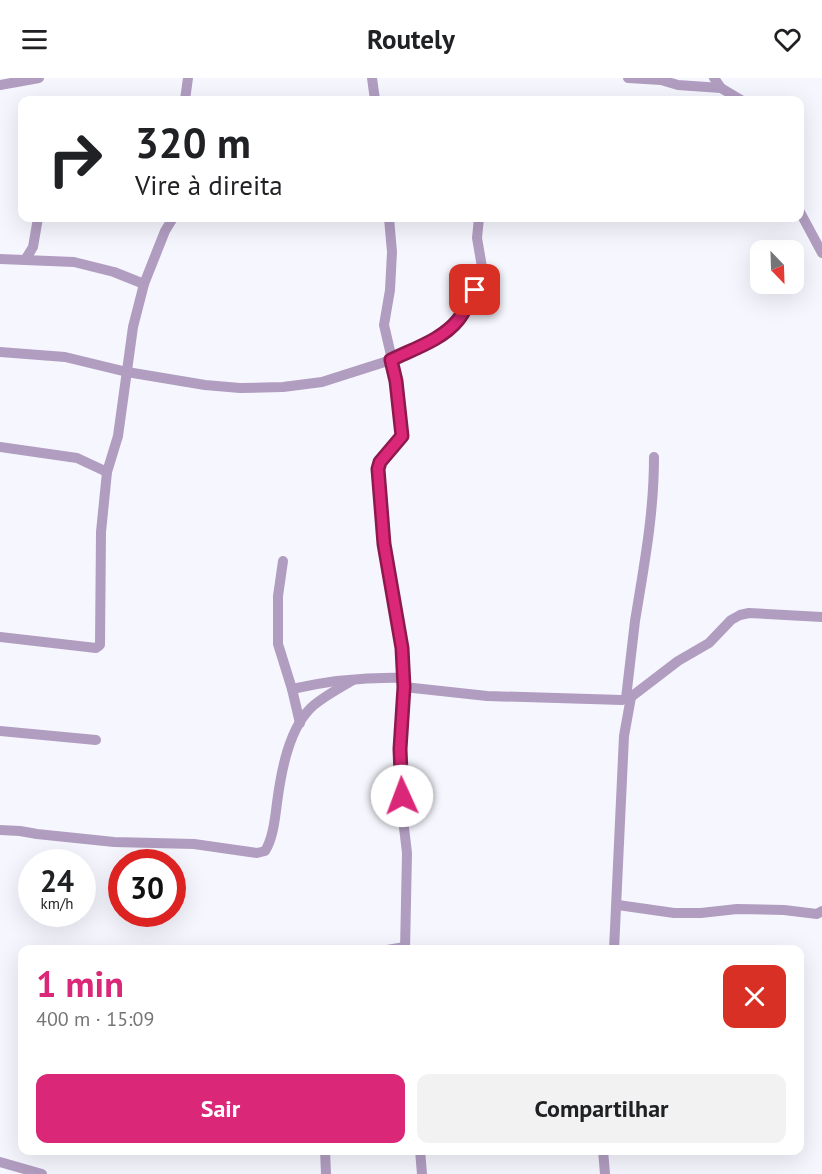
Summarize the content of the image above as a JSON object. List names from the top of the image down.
{
  "north": "bottom right",
  "page": {
    "header": "Routely",
    "turn": ["320 m", "Vire à direita"],
    "speed": "24 km/h",
    "limit": "30",
    "heading": ["1 min", "400 m · 15:09"],
    "buttons": ["Sair", "Compartilhar"]
  }
}
